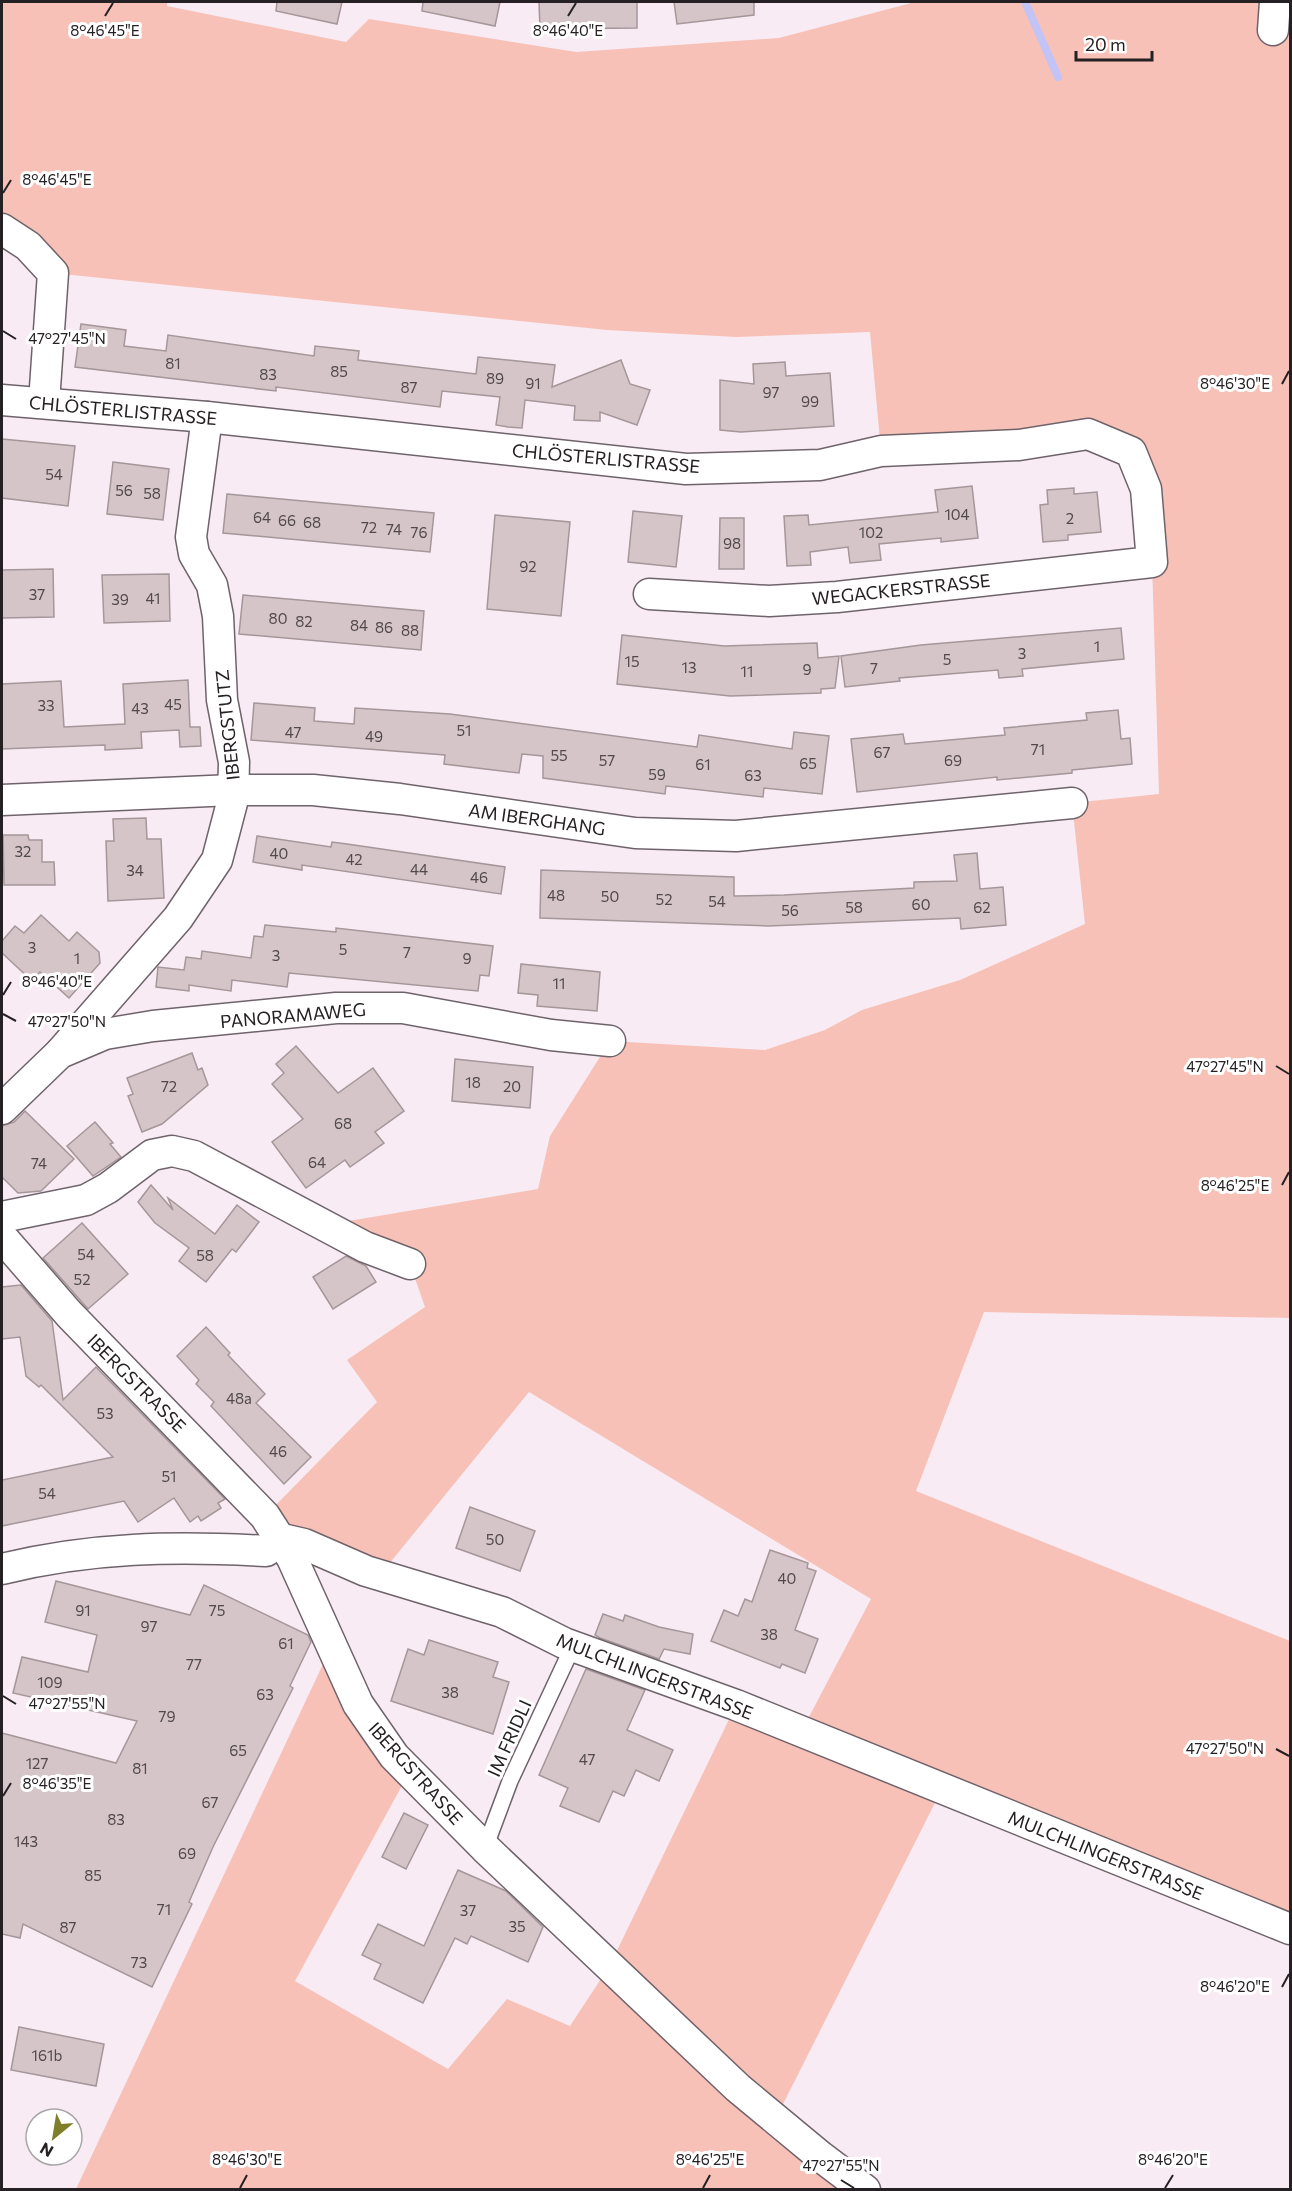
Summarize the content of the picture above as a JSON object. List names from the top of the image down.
{
  "streets": {
    "street": [
      "CHLÖSTERLISTRASSE",
      "WEGACKERSTRASSE",
      "IBERGSTUTZ",
      "AM IBERGHANG",
      "PANORAMAWEG",
      "IBERGSTRASSE",
      "MULCHLINGERSTRASSE"
    ],
    "lane": ["IM FRIDLI"]
  },
  "crossings": [
    ["CHLÖSTERLISTRASSE", "WEGACKERSTRASSE"],
    ["CHLÖSTERLISTRASSE", "IBERGSTUTZ"],
    ["IBERGSTUTZ", "AM IBERGHANG"],
    ["IBERGSTUTZ", "PANORAMAWEG"],
    ["IBERGSTRASSE", "MULCHLINGERSTRASSE"],
    ["IBERGSTRASSE", "IM FRIDLI"],
    ["MULCHLINGERSTRASSE", "IM FRIDLI"]
  ],
  "house_numbers": [
    "81",
    "85",
    "83",
    "89",
    "91",
    "87",
    "97",
    "99",
    "54",
    "56",
    "58",
    "104",
    "64",
    "2",
    "66",
    "68",
    "72",
    "74",
    "76",
    "102",
    "98",
    "92",
    "37",
    "41",
    "39",
    "80",
    "82",
    "84",
    "86",
    "88",
    "1",
    "3",
    "5",
    "15",
    "13",
    "7",
    "9",
    "11",
    "45",
    "33",
    "43",
    "51",
    "47",
    "49",
    "71",
    "67",
    "55",
    "57",
    "69",
    "65",
    "61",
    "59",
    "63",
    "32",
    "40",
    "42",
    "44",
    "34",
    "46",
    "48",
    "50",
    "52",
    "54",
    "60",
    "58",
    "62",
    "56",
    "3",
    "5",
    "7",
    "3",
    "1",
    "9",
    "11",
    "18",
    "72",
    "20",
    "68",
    "64",
    "74",
    "54",
    "58",
    "52",
    "48a",
    "53",
    "46",
    "51",
    "54",
    "50",
    "40",
    "91",
    "75",
    "97",
    "38",
    "61",
    "77",
    "109",
    "38",
    "63",
    "79",
    "65",
    "47",
    "127",
    "81",
    "67",
    "83",
    "143",
    "69",
    "85",
    "71",
    "37",
    "35",
    "87",
    "73",
    "161b"
  ],
  "scale_bar": "20 m",
  "north": "bottom left",
  "coordinates": [
    "8°46'45\"E",
    "8°46'40\"E",
    "47°27'45\"N",
    "8°46'30\"E",
    "47°27'50\"N",
    "8°46'25\"E",
    "47°27'55\"N",
    "8°46'35\"E",
    "8°46'20\"E"
  ]
}
